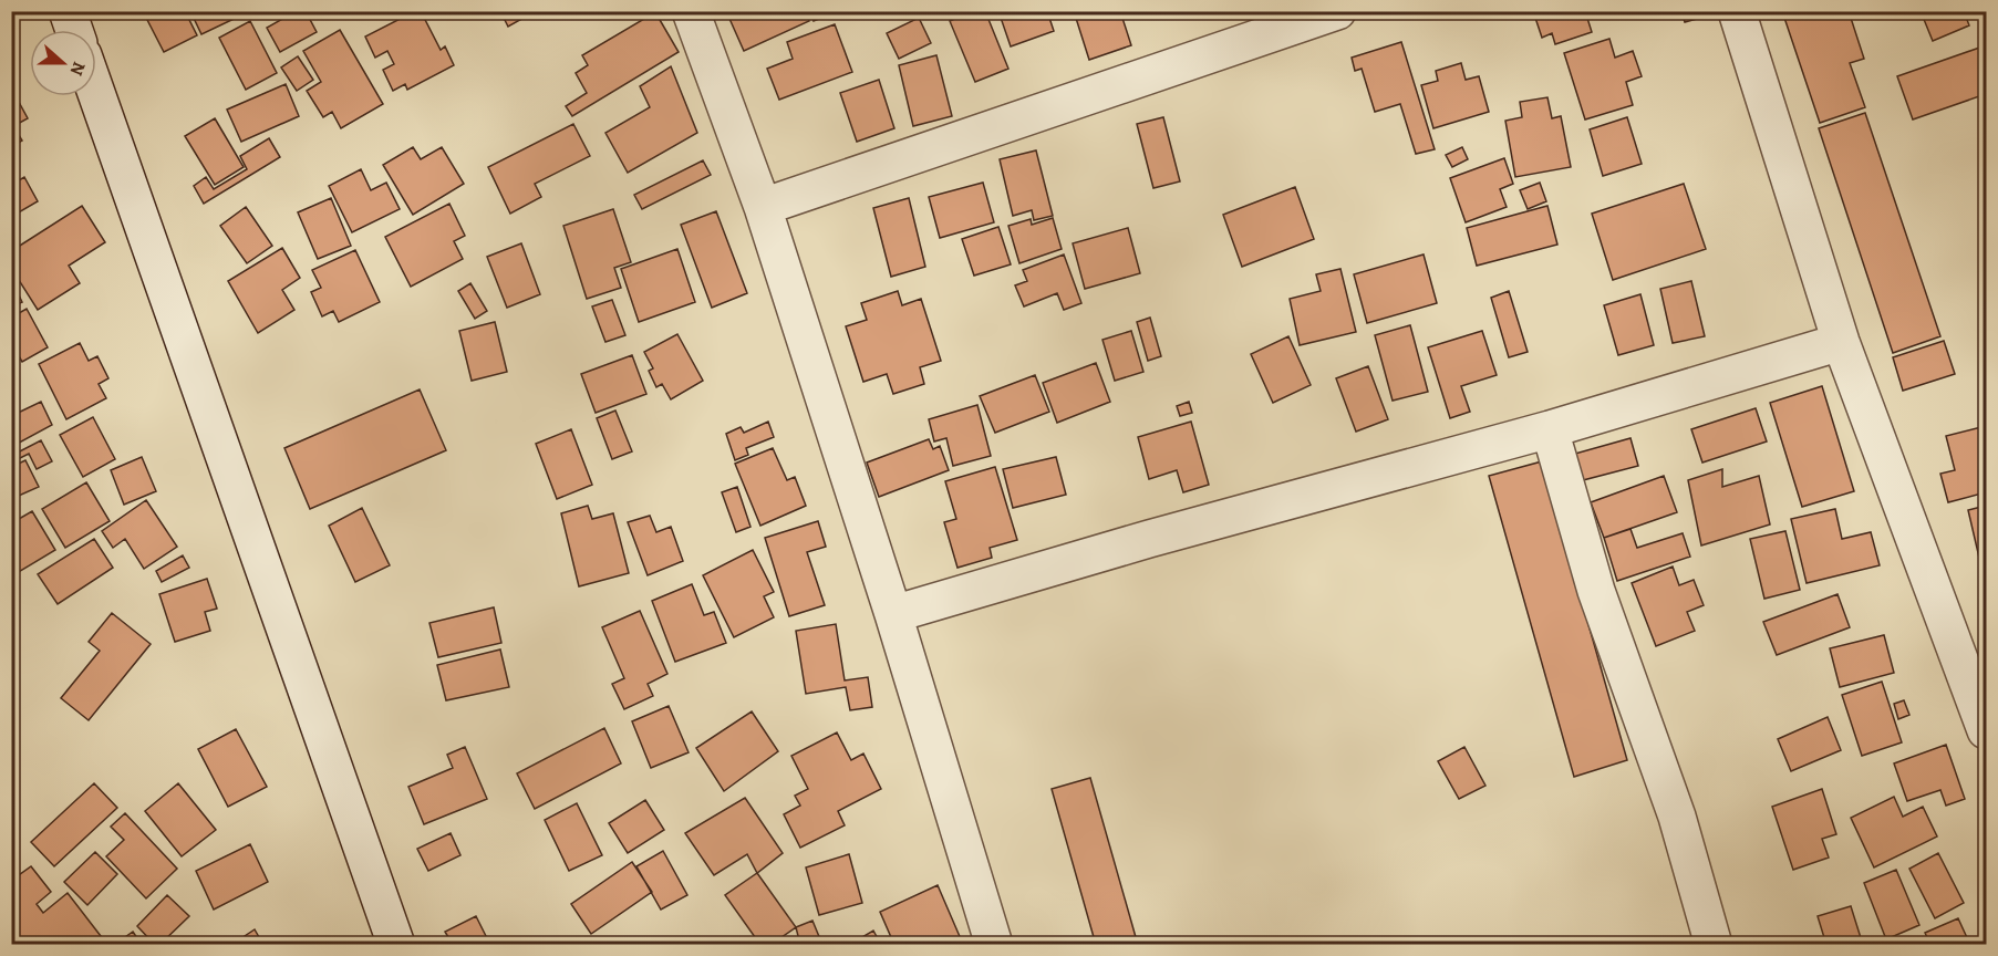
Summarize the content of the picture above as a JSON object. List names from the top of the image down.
{
  "north": "right"
}
